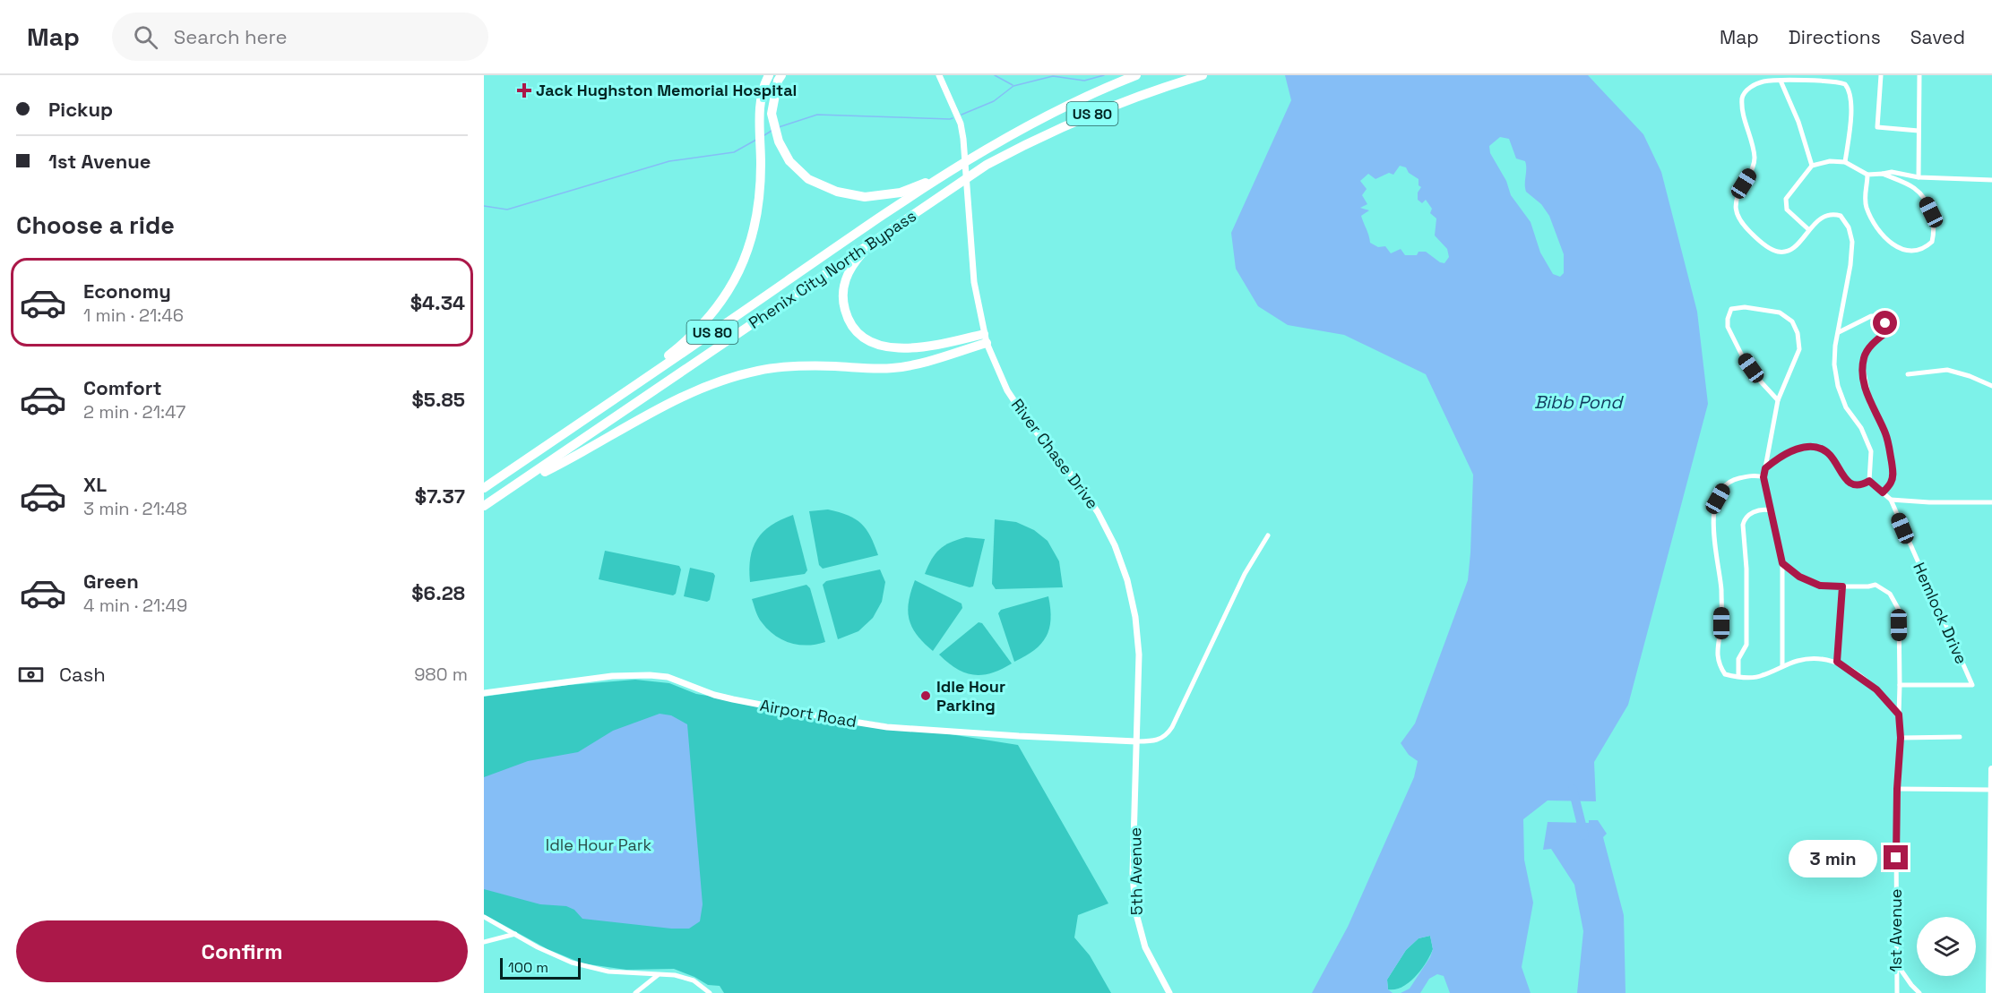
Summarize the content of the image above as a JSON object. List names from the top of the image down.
{
  "streets": {
    "highway": ["US 80", "Phenix City North Bypass"],
    "street": [
      "River Chase Drive",
      "Hemlock Drive",
      "Airport Road",
      "5th Avenue",
      "1st Avenue"
    ]
  },
  "crossings": [
    ["River Chase Drive", "Airport Road"],
    ["River Chase Drive", "5th Avenue"],
    ["Hemlock Drive", "1st Avenue"],
    ["Airport Road", "5th Avenue"]
  ],
  "water": ["Bibb Pond"],
  "parks": ["Idle Hour Park"],
  "places": {
    "health": ["Jack Hughston Memorial Hospital"],
    "other": ["Idle Hour Parking"]
  },
  "scale_bar": "100 m",
  "page": {
    "header": "Map",
    "search": "Search here",
    "nav": ["Map", "Directions", "Saved"],
    "banner": ["Pickup", "1st Avenue"],
    "heading": "Choose a ride",
    "list": [
      {
        "name": "Economy",
        "note": "1 min · 21:46",
        "value": "$4.34"
      },
      {
        "name": "Comfort",
        "note": "2 min · 21:47",
        "value": "$5.85"
      },
      {
        "name": "XL",
        "note": "3 min · 21:48",
        "value": "$7.37"
      },
      {
        "name": "Green",
        "note": "4 min · 21:49",
        "value": "$6.28"
      }
    ],
    "pay": ["Cash", "980 m"],
    "bubble": "3 min",
    "buttons": "Confirm",
    "scale": "100 m"
  }
}
